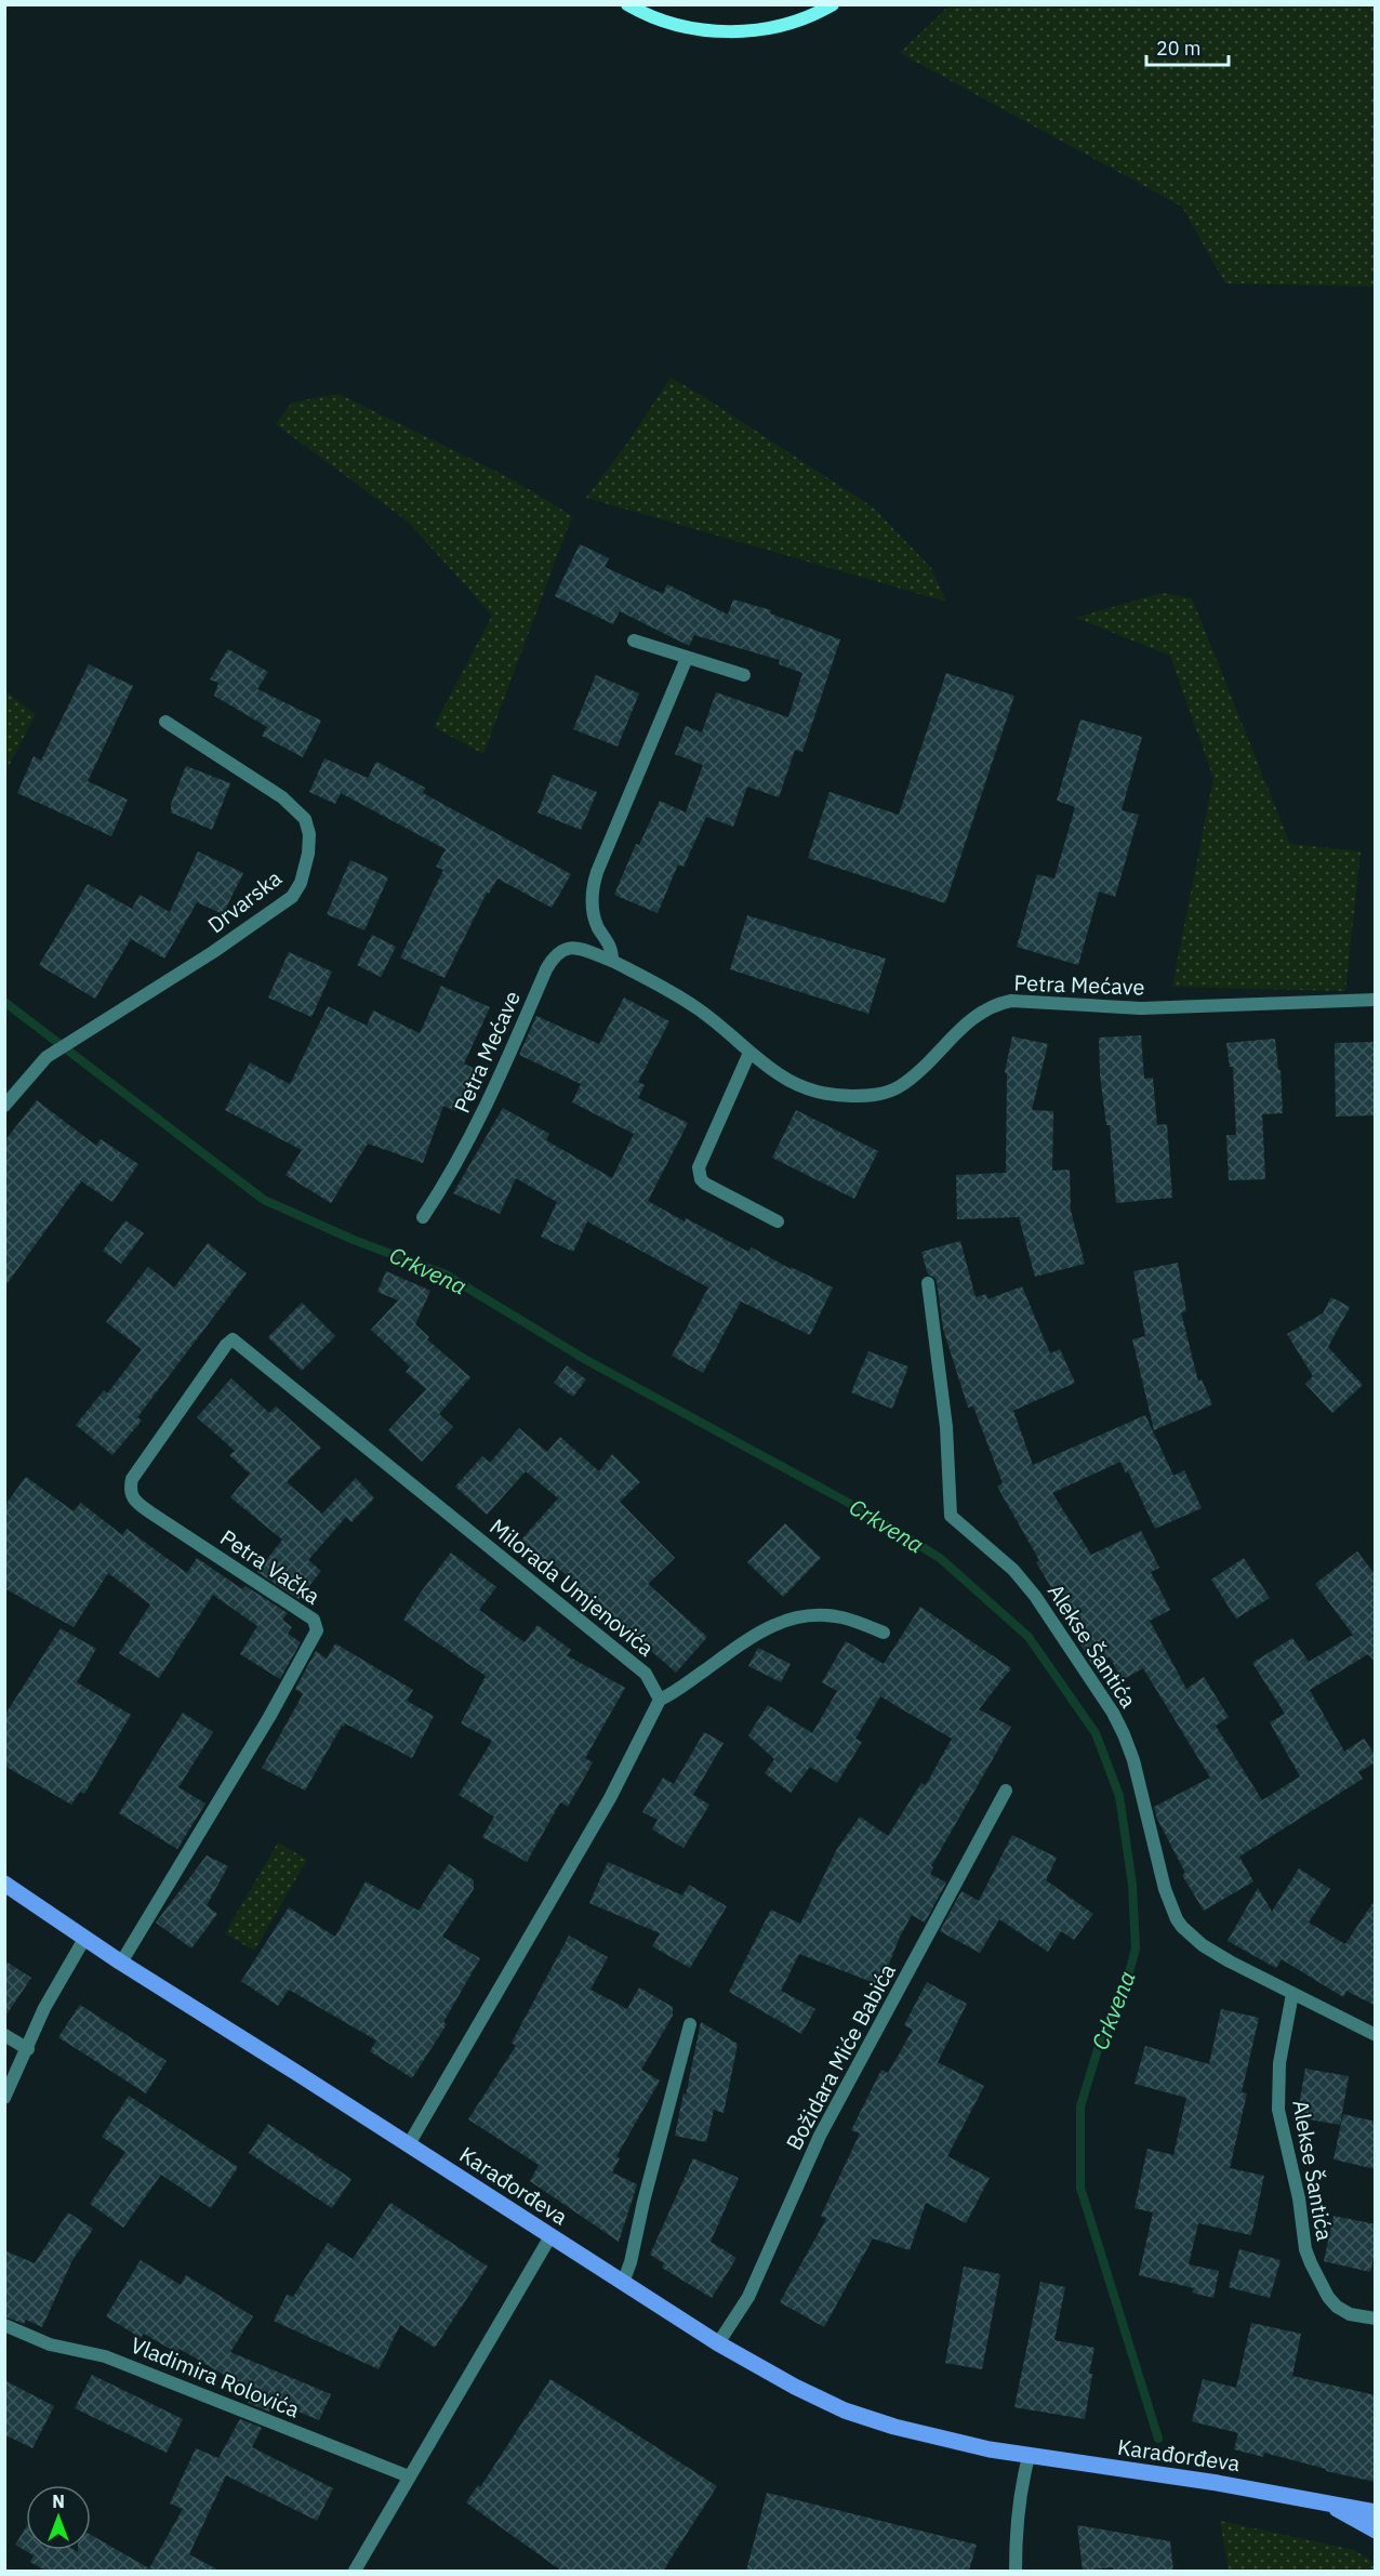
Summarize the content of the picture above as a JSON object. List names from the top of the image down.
{
  "streets": {
    "main road": ["Karađorđeva"],
    "street": [
      "Drvarska",
      "Petra Mećave",
      "Petra Vačka",
      "Milorada Umjenovića",
      "Alekse Šantića",
      "Božidara Miće Babića",
      "Vladimira Rolovića"
    ]
  },
  "crossings": [
    ["Petra Vačka", "Milorada Umjenovića"],
    ["Petra Vačka", "Karađorđeva"],
    ["Božidara Miće Babića", "Karađorđeva"]
  ],
  "water": ["Crkvena"],
  "scale_bar": "20 m",
  "north": "top"
}
